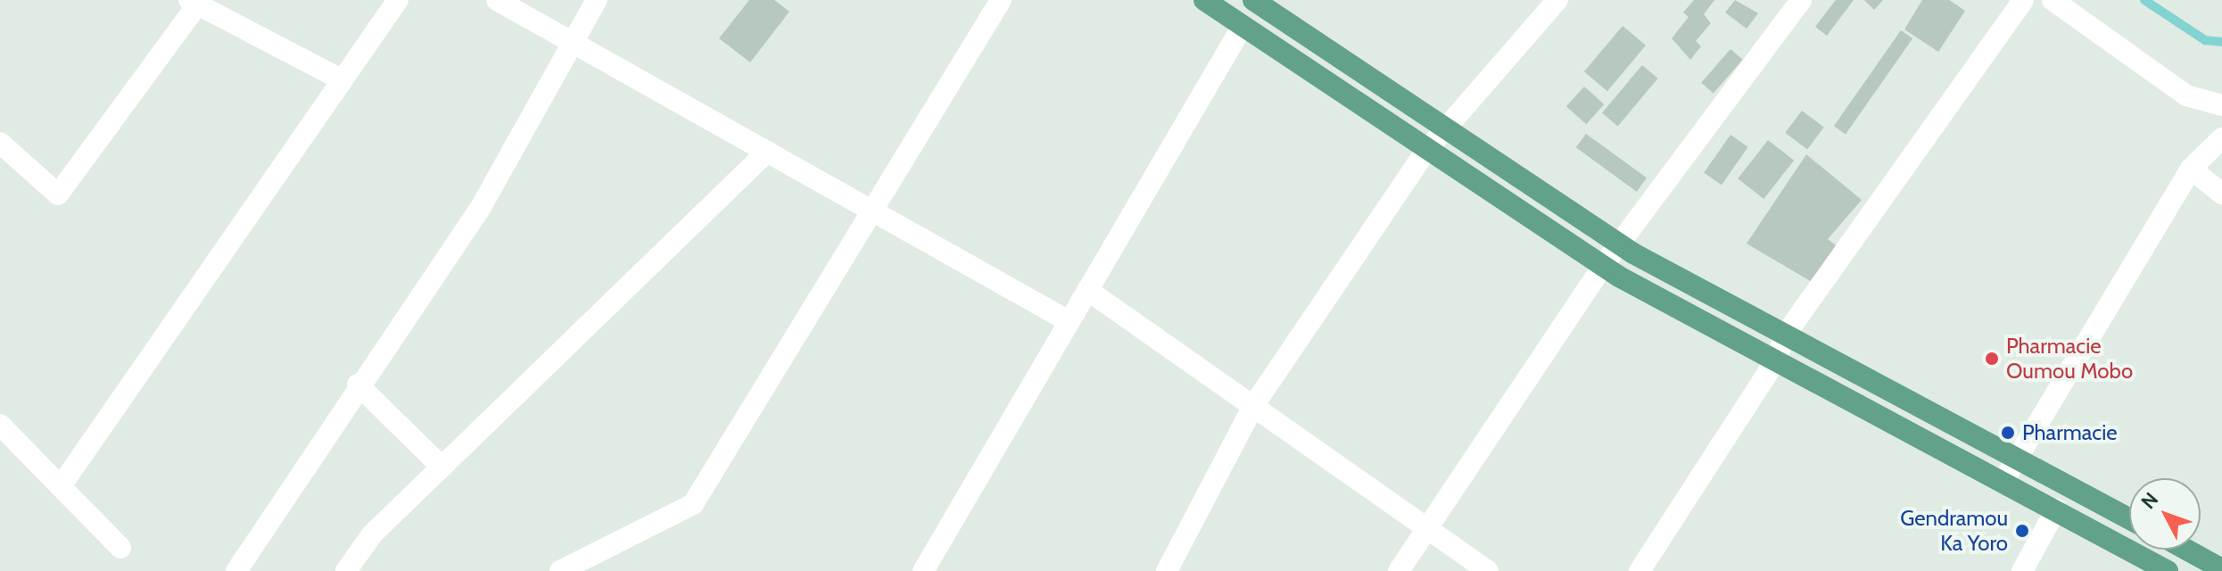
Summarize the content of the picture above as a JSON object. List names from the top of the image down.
{
  "places": ["Pharmacie Oumou Mobo", "Pharmacie", "Gendramou Ka Yoro"],
  "north": "top left"
}
